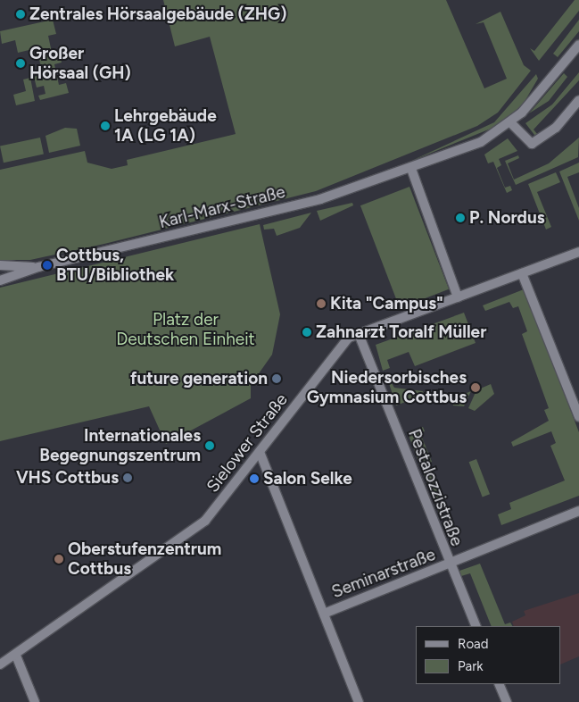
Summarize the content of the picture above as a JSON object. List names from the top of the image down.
{
  "streets": {
    "street": [
      "Karl-Marx-Straße",
      "Sielower Straße",
      "Pestalozzistraße",
      "Seminarstraße"
    ]
  },
  "crossings": [
    ["Sielower Straße", "Pestalozzistraße"],
    ["Pestalozzistraße", "Seminarstraße"]
  ],
  "parks": ["Platz der Deutschen Einheit"],
  "places": [
    "Zentrales Hörsaalgebäude (ZHG)",
    "Großer Hörsaal (GH)",
    "Lehrgebäude 1A (LG 1A)",
    "P. Nordus",
    "Cottbus, BTU/Bibliothek",
    "Kita \"Campus\"",
    "Zahnarzt Toralf Müller",
    "future generation",
    "Niedersorbisches Gymnasium Cottbus",
    "Internationales Begegnungszentrum",
    "VHS Cottbus",
    "Salon Selke",
    "Oberstufenzentrum Cottbus"
  ],
  "legend": ["Road", "Park"]
}
